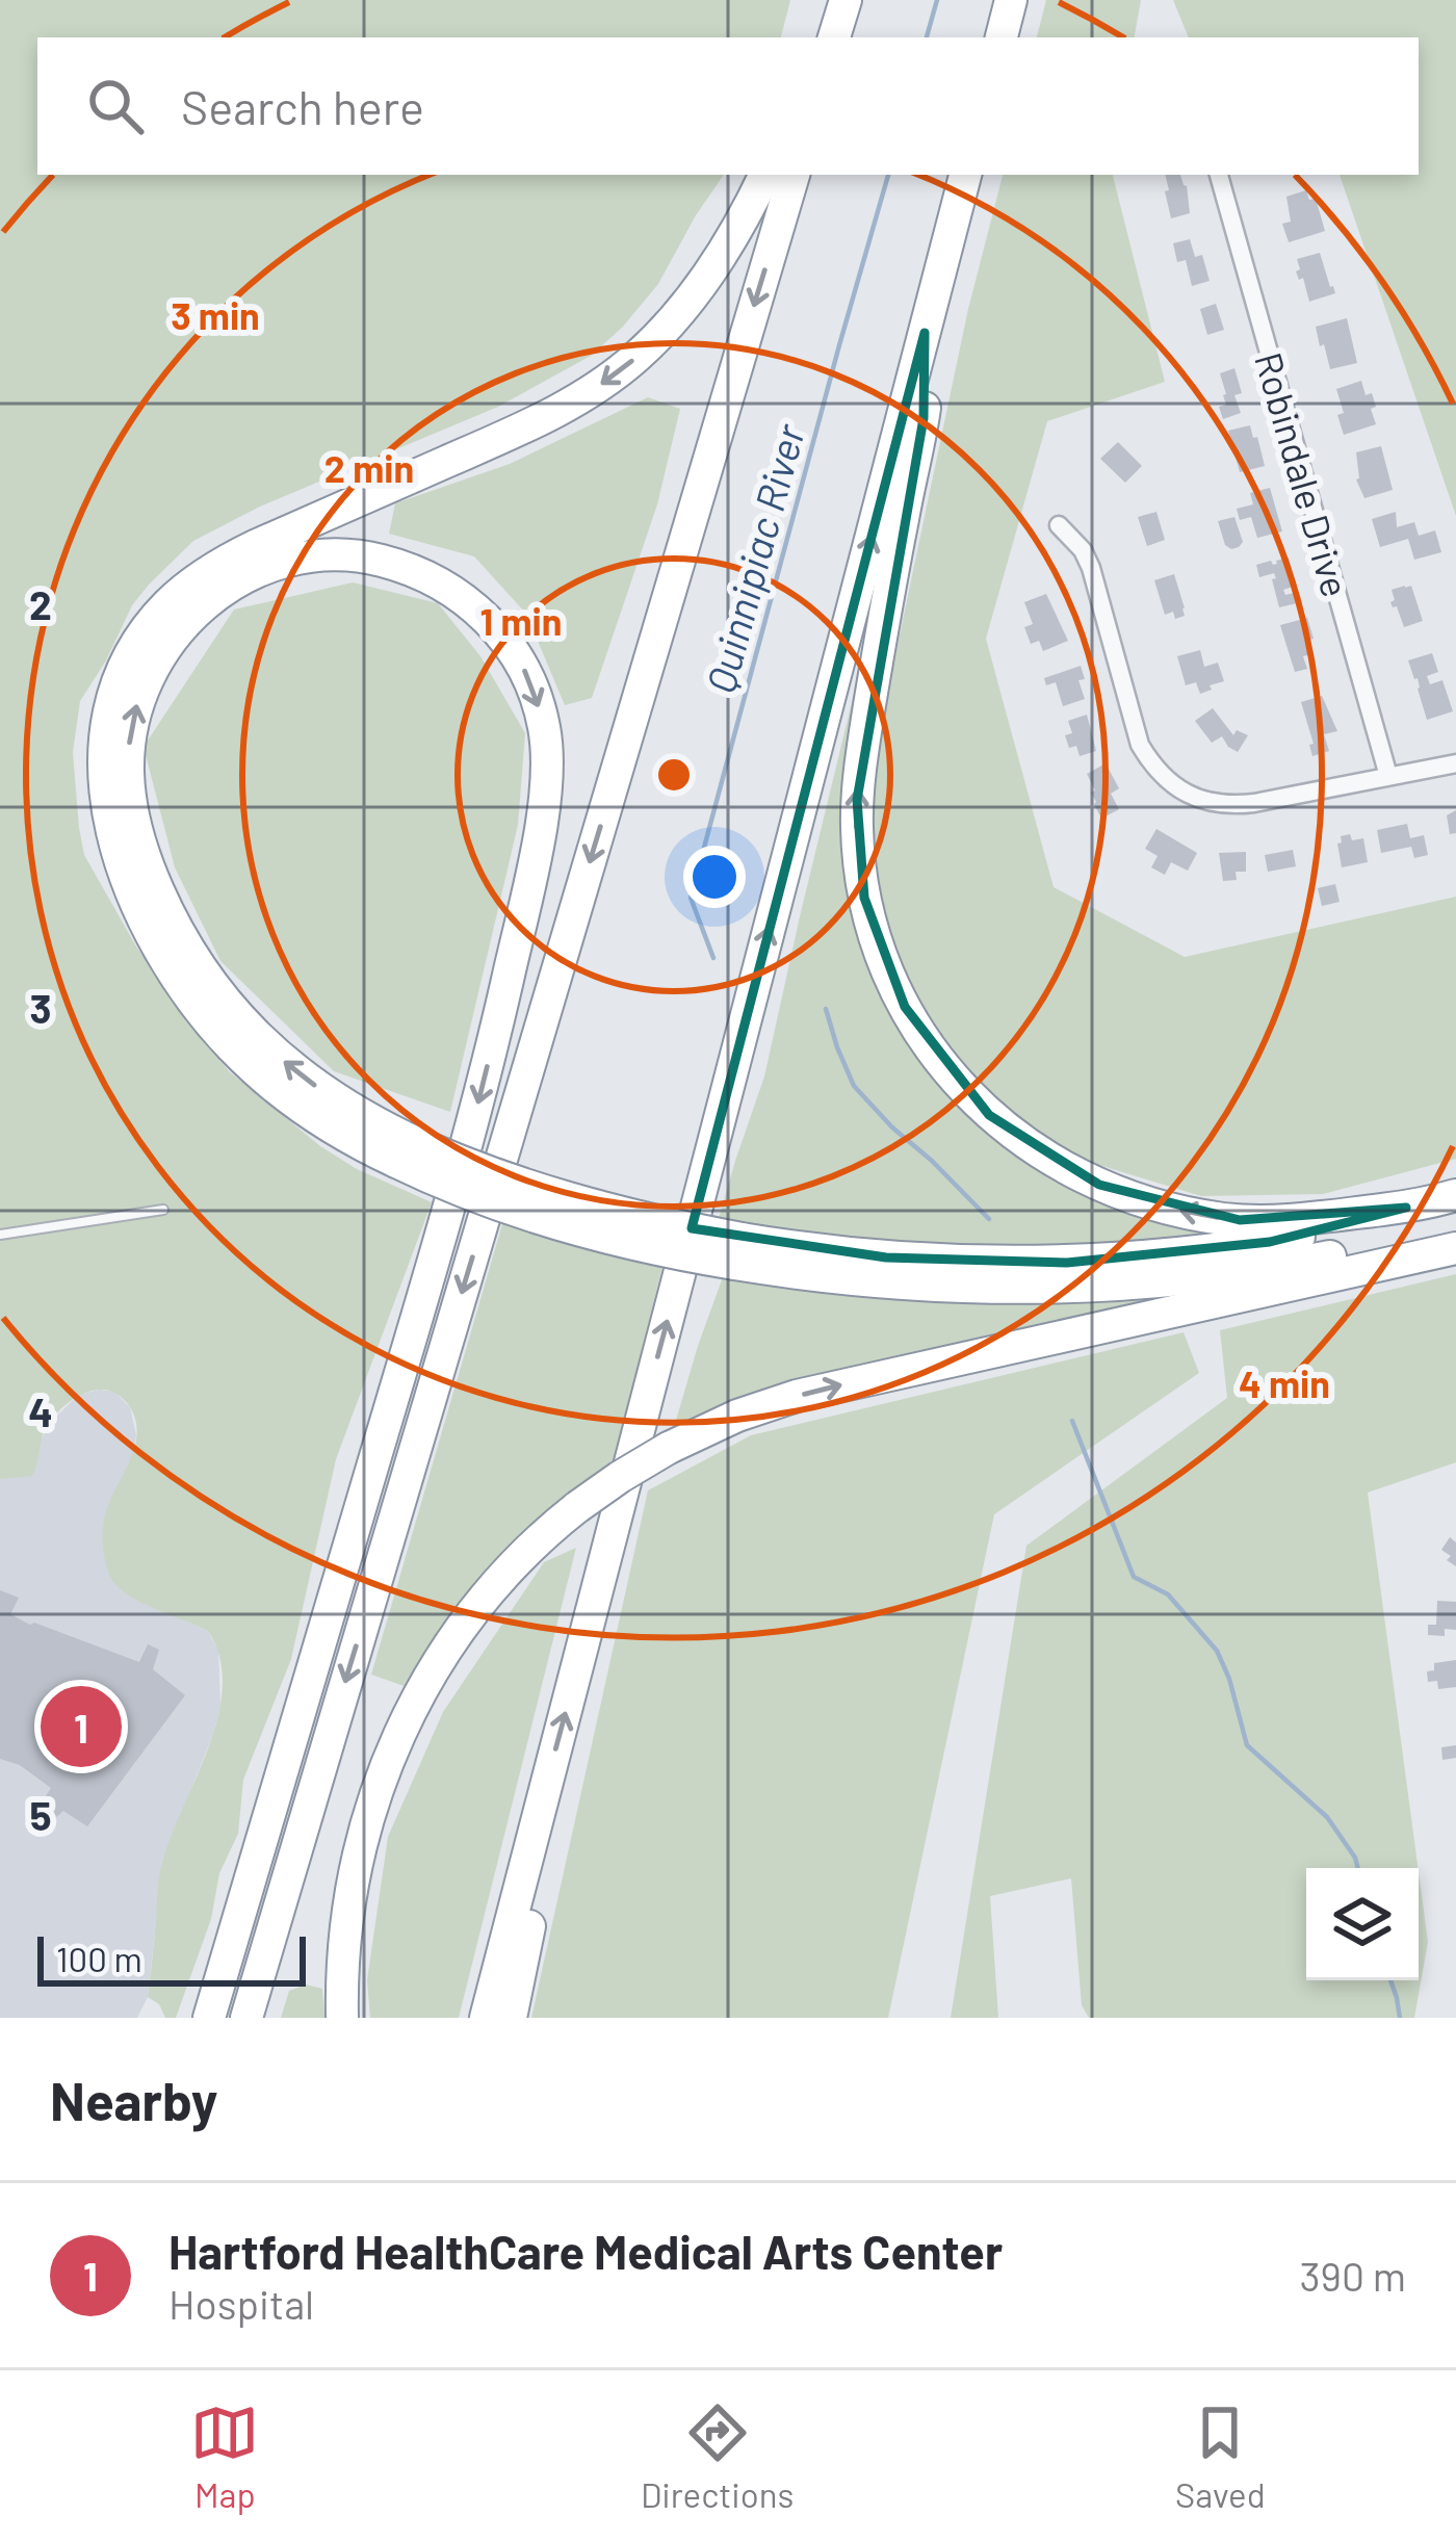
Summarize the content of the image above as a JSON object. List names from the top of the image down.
{
  "streets": {
    "street": ["Robindale Drive"]
  },
  "water": ["Quinnipiac River"],
  "scale_bar": "100 m",
  "page": {
    "search": "Search here",
    "pins": "1",
    "scale": "100 m",
    "heading": "Nearby",
    "list": [
      {
        "mark": "1",
        "name": "Hartford HealthCare Medical Arts Center",
        "note": "Hospital",
        "value": "390 m"
      }
    ],
    "nav": ["Map", "Directions", "Saved"]
  },
  "grid": {
    "rows": [
      "2",
      "3",
      "4",
      "5"
    ]
  },
  "rings": [
    "3 min",
    "2 min",
    "1 min",
    "4 min"
  ]
}
